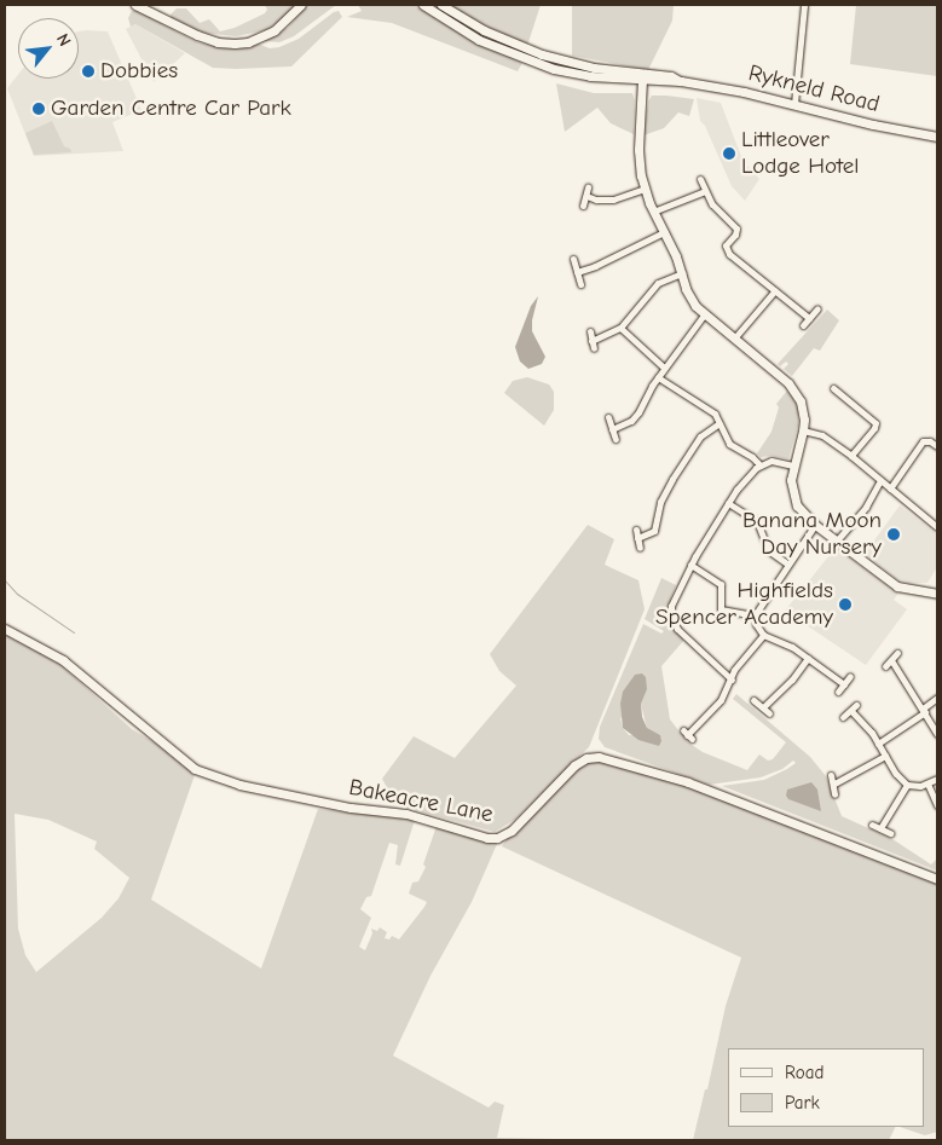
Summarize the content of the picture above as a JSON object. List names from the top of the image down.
{
  "streets": {
    "street": ["Rykneld Road", "Bakeacre Lane"]
  },
  "places": [
    "Dobbies",
    "Garden Centre Car Park",
    "Littleover Lodge Hotel",
    "Banana Moon Day Nursery",
    "Highfields Spencer Academy"
  ],
  "legend": ["Road", "Park"],
  "north": "top right"
}
